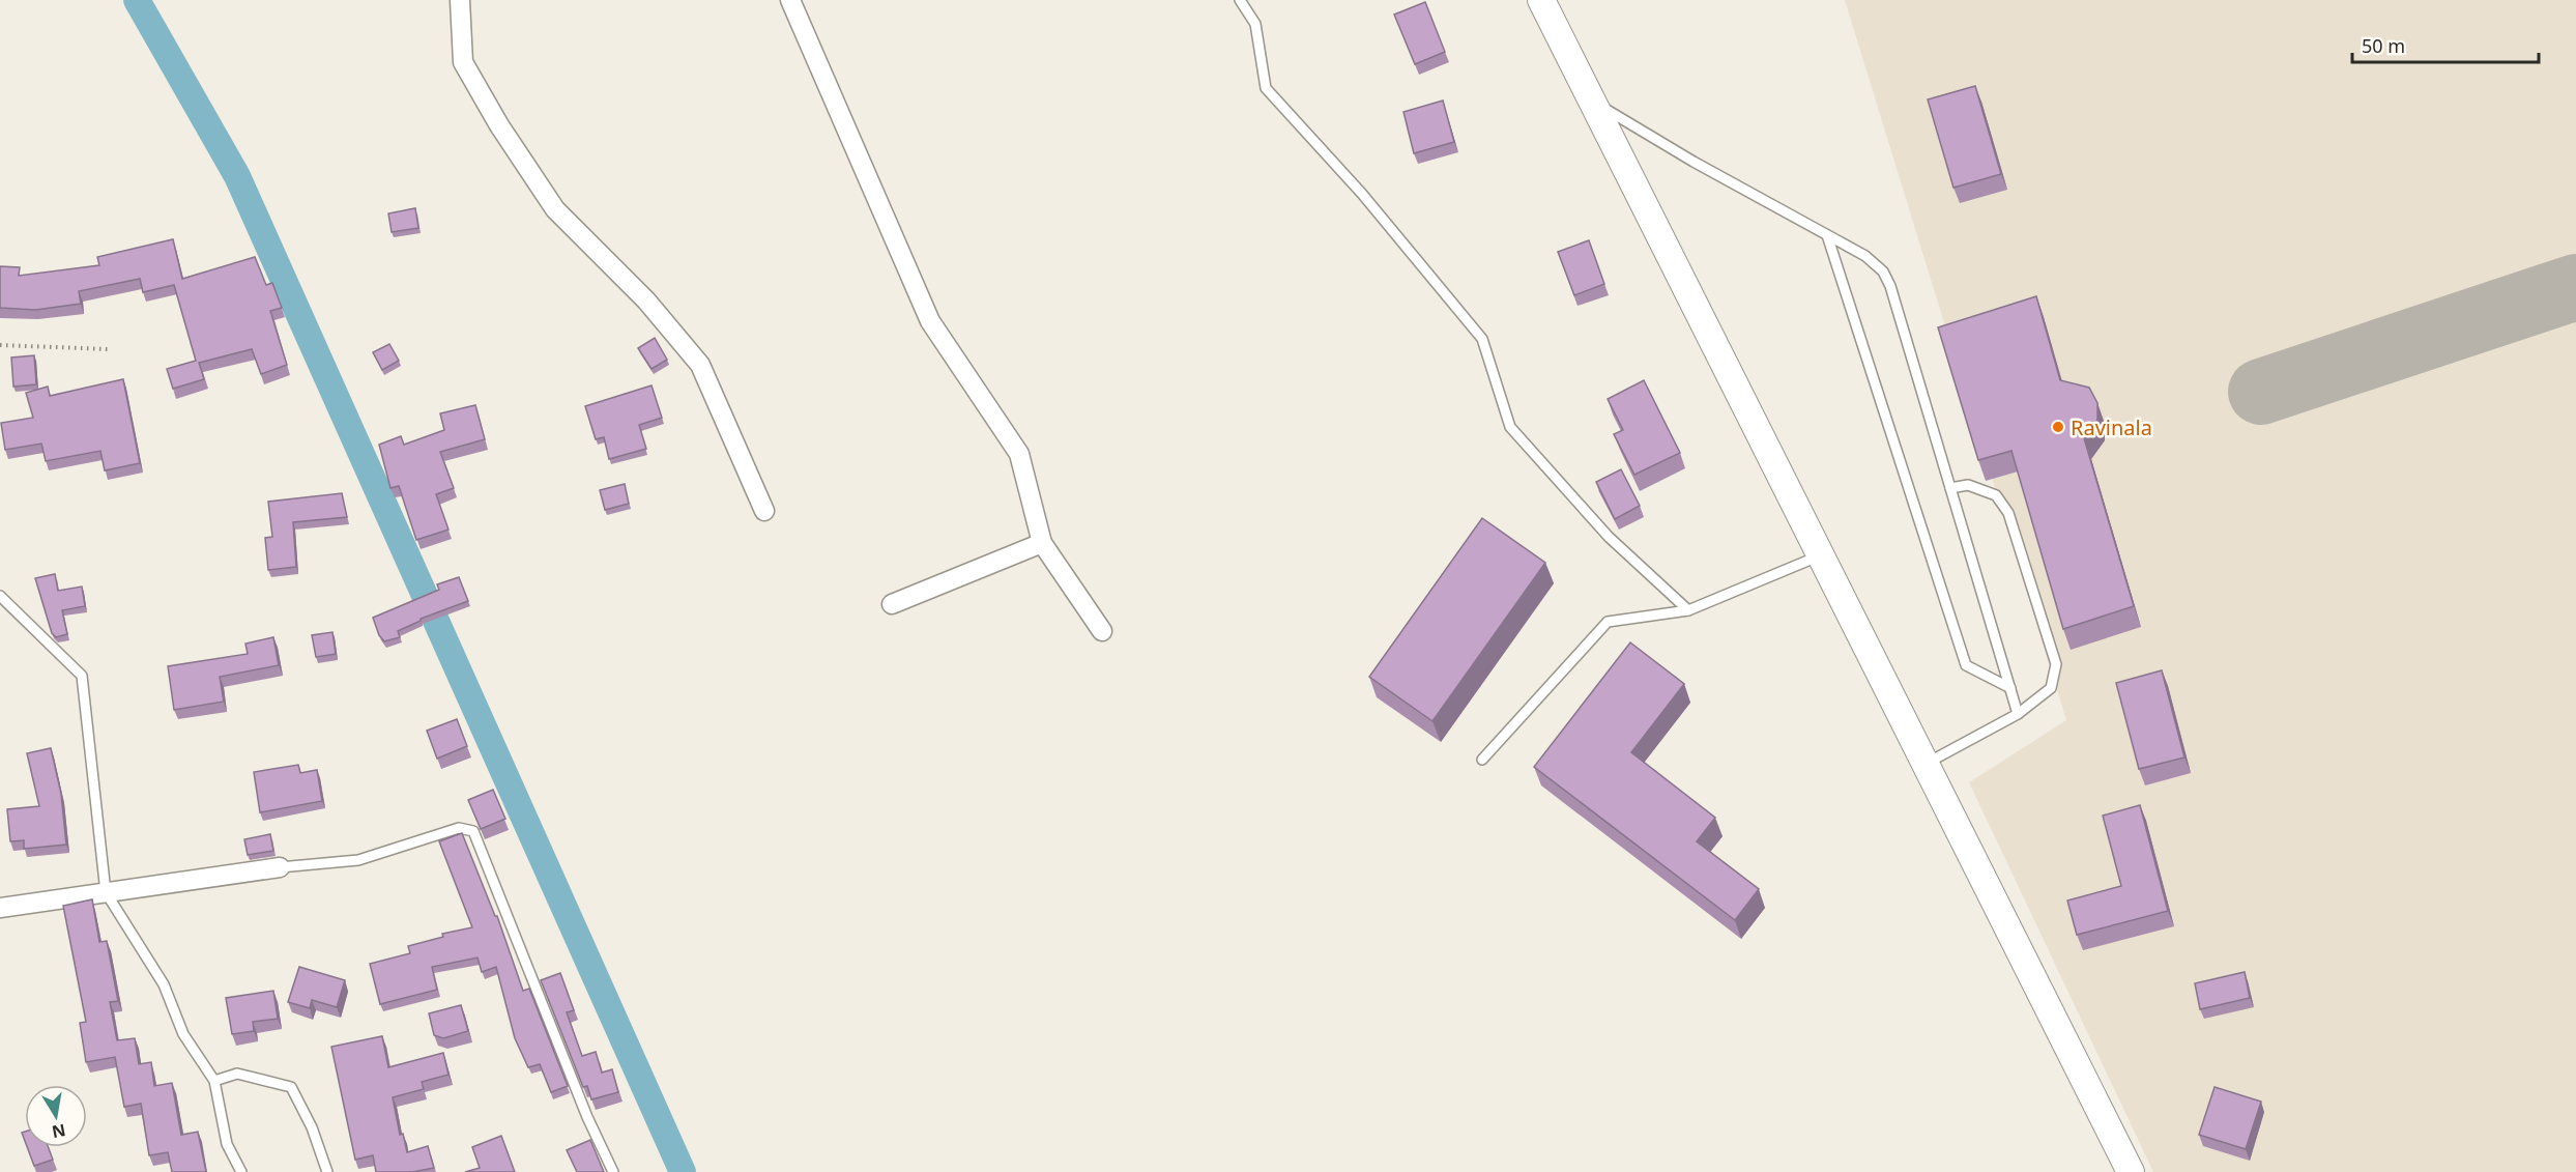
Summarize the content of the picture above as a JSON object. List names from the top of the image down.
{
  "places": ["Ravinala"],
  "scale_bar": "50 m",
  "north": "bottom"
}
